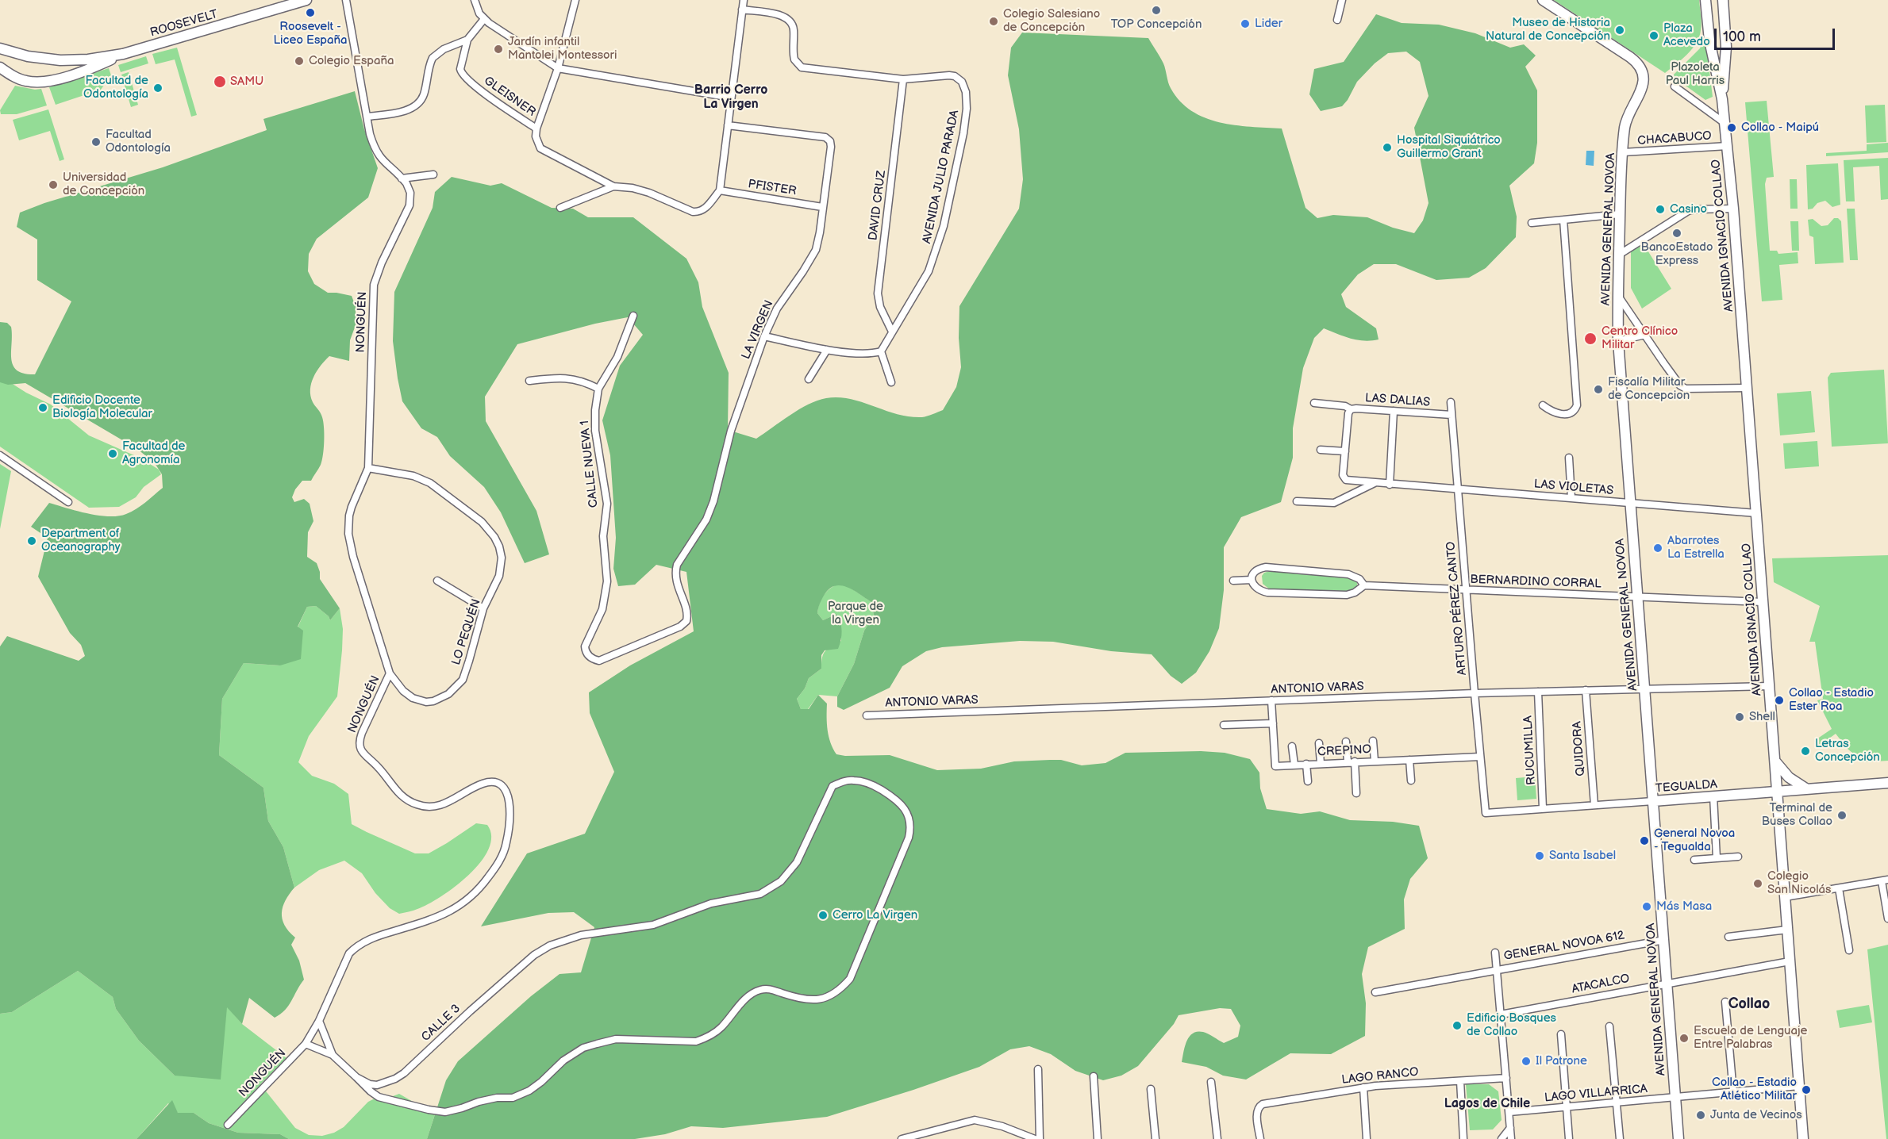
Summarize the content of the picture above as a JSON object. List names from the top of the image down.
{
  "streets": {
    "main road": [
      "ROOSEVELT",
      "AVENIDA GENERAL NOVOA",
      "AVENIDA IGNACIO COLLAO",
      "TEGUALDA"
    ],
    "street": [
      "GLEISNER",
      "CHACABUCO",
      "AVENIDA JULIO PARADA",
      "PFISTER",
      "DAVID CRUZ",
      "NONGUÉN",
      "LA VIRGEN",
      "LAS DALIAS",
      "CALLE NUEVA 1",
      "LAS VIOLETAS",
      "BERNARDINO CORRAL",
      "ARTURO PÉREZ CANTO",
      "LO PEQUÉN",
      "ANTONIO VARAS",
      "QUIDORA",
      "RUCUMILLA",
      "CREPINO",
      "GENERAL NOVOA 612",
      "ATACALCO",
      "CALLE 3",
      "LAGO RANCO",
      "LAGO VILLARRICA"
    ]
  },
  "crossings": [
    ["GLEISNER", "PFISTER"],
    ["CHACABUCO", "AVENIDA GENERAL NOVOA"],
    ["CHACABUCO", "AVENIDA IGNACIO COLLAO"],
    ["AVENIDA JULIO PARADA", "DAVID CRUZ"],
    ["PFISTER", "LA VIRGEN"],
    ["AVENIDA GENERAL NOVOA", "LAS VIOLETAS"],
    ["AVENIDA GENERAL NOVOA", "BERNARDINO CORRAL"],
    ["AVENIDA GENERAL NOVOA", "ANTONIO VARAS"],
    ["AVENIDA GENERAL NOVOA", "TEGUALDA"],
    ["AVENIDA GENERAL NOVOA", "GENERAL NOVOA 612"],
    ["AVENIDA GENERAL NOVOA", "ATACALCO"],
    ["AVENIDA GENERAL NOVOA", "LAGO VILLARRICA"],
    ["AVENIDA IGNACIO COLLAO", "LAS VIOLETAS"],
    ["AVENIDA IGNACIO COLLAO", "BERNARDINO CORRAL"],
    ["AVENIDA IGNACIO COLLAO", "ANTONIO VARAS"],
    ["AVENIDA IGNACIO COLLAO", "TEGUALDA"],
    ["AVENIDA IGNACIO COLLAO", "ATACALCO"],
    ["AVENIDA IGNACIO COLLAO", "LAGO VILLARRICA"],
    ["NONGUÉN", "LO PEQUÉN"],
    ["LA VIRGEN", "CALLE NUEVA 1"],
    ["LAS DALIAS", "ARTURO PÉREZ CANTO"],
    ["LAS VIOLETAS", "ARTURO PÉREZ CANTO"],
    ["BERNARDINO CORRAL", "ARTURO PÉREZ CANTO"],
    ["ARTURO PÉREZ CANTO", "ANTONIO VARAS"],
    ["ARTURO PÉREZ CANTO", "CREPINO"],
    ["ARTURO PÉREZ CANTO", "TEGUALDA"],
    ["ANTONIO VARAS", "QUIDORA"],
    ["ANTONIO VARAS", "RUCUMILLA"],
    ["ANTONIO VARAS", "CREPINO"],
    ["QUIDORA", "TEGUALDA"],
    ["RUCUMILLA", "TEGUALDA"]
  ],
  "districts": ["Barrio Cerro La Virgen", "Collao", "Lagos de Chile"],
  "parks": ["Plazoleta Paul Harris", "Parque de la Virgen"],
  "places": [
    "TOP Concepción",
    "Roosevelt - Liceo España",
    "Colegio Salesiano de Concepción",
    "Lider",
    "Museo de Historia Natural de Concepción",
    "Plaza Acevedo",
    "Jardín infantil Mantolei Montessori",
    "Colegio España",
    "SAMU",
    "Facultad de Odontología",
    "Collao - Maipú",
    "Facultad Odontología",
    "Hospital Siquiátrico Guillermo Grant",
    "Universidad de Concepción",
    "Casino",
    "BancoEstado Express",
    "Centro Clínico Militar",
    "Fiscalía Militar de Concepcion",
    "Edificio Docente Biología Molecular",
    "Facultad de Agronomía",
    "Department of Oceanography",
    "Abarrotes La Estrella",
    "Collao - Estadio Ester Roa",
    "Shell",
    "Letras Concepción",
    "Terminal de Buses Collao",
    "General Novoa - Tegualda",
    "Santa Isabel",
    "Colegio San Nicolás",
    "Más Masa",
    "Cerro La Virgen",
    "Edificio Bosques de Collao",
    "Escuela de Lenguaje Entre Palabras",
    "Il Patrone",
    "Collao - Estadio Atlético Militar",
    "Junta de Vecinos"
  ],
  "scale_bar": "100 m"
}
